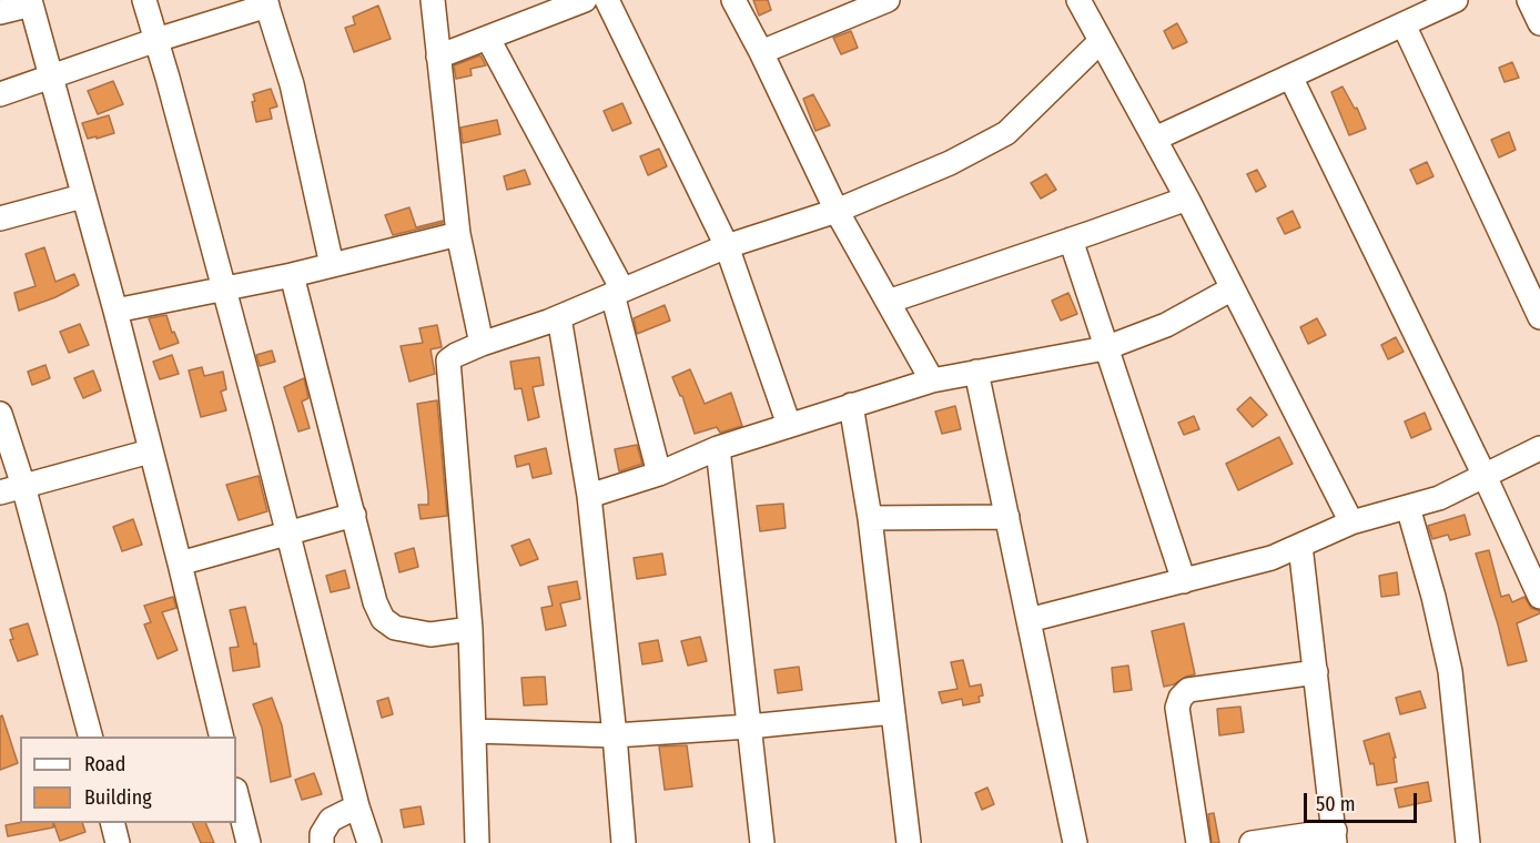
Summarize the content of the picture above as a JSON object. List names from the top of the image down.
{
  "legend": ["Road", "Building"],
  "scale_bar": "50 m"
}
